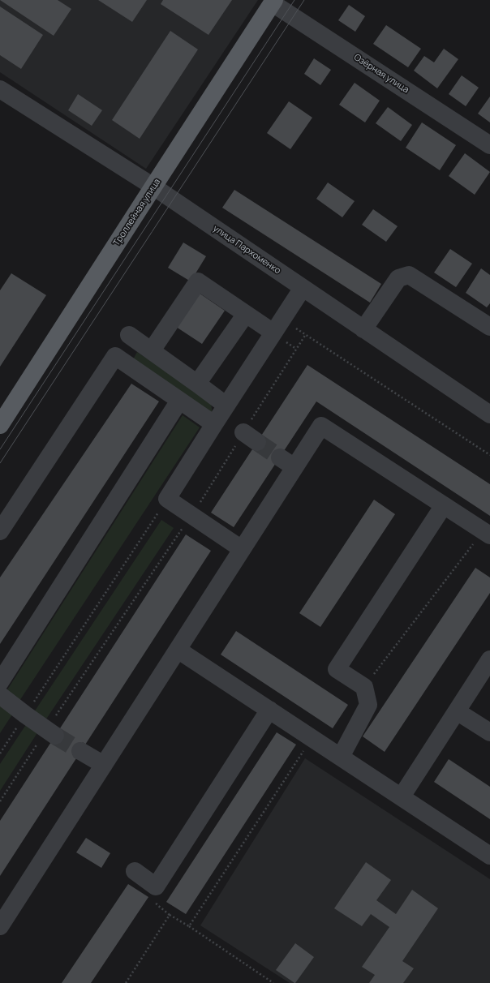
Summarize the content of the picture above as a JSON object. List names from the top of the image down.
{
  "streets": {
    "main road": ["Троллейная улица"],
    "street": ["Озёрная улица", "улица Пархоменко"]
  },
  "crossings": [
    ["Озёрная улица", "Троллейная улица"],
    ["Троллейная улица", "улица Пархоменко"]
  ]
}
